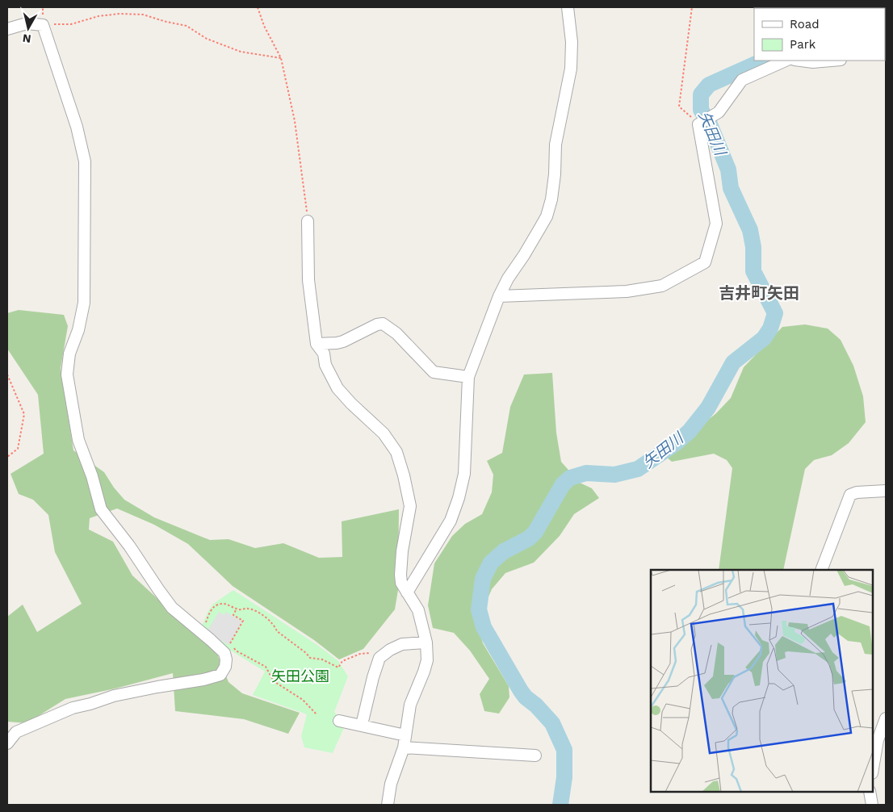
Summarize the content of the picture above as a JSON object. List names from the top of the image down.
{
  "districts": ["吉井町矢田"],
  "water": ["矢田川"],
  "parks": ["矢田公園"],
  "legend": ["Road", "Park"],
  "north": "bottom"
}
